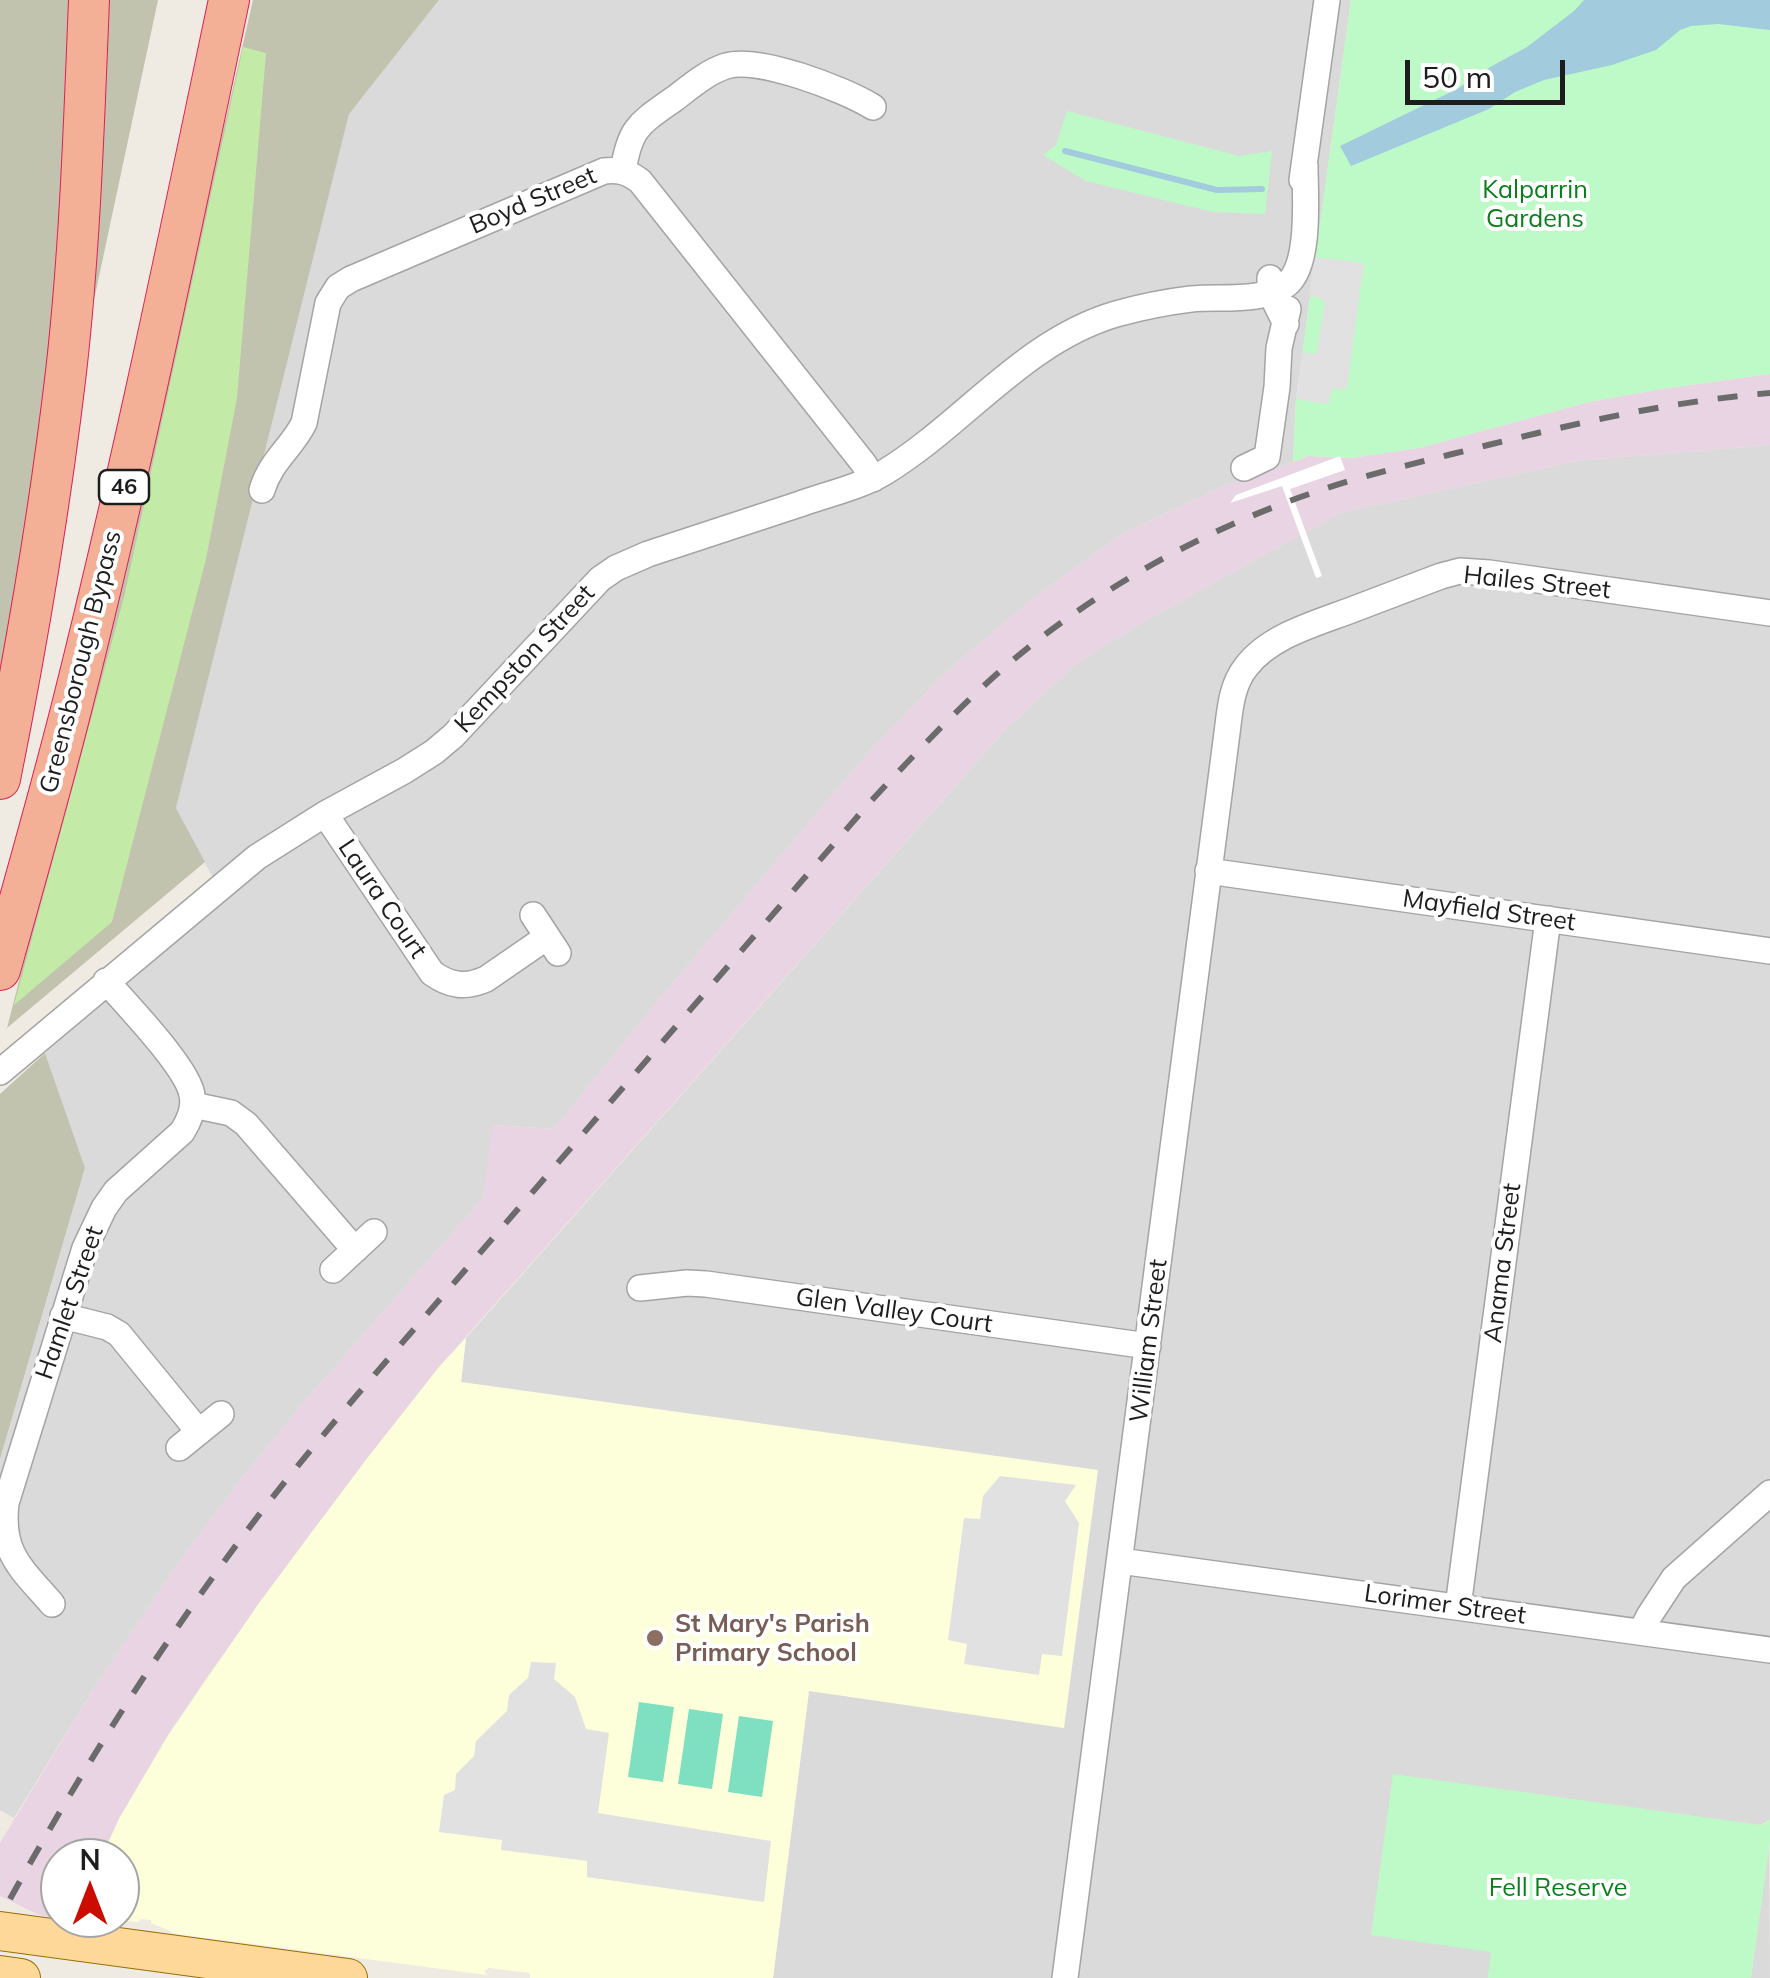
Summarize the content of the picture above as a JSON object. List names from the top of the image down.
{
  "streets": {
    "highway": ["46", "Greensborough Bypass"],
    "street": [
      "Boyd Street",
      "Hailes Street",
      "Kempston Street",
      "Laura Court",
      "Mayfield Street",
      "Anama Street",
      "Hamlet Street",
      "Glen Valley Court",
      "William Street",
      "Lorimer Street"
    ]
  },
  "crossings": [
    ["Boyd Street", "Kempston Street"],
    ["Hailes Street", "William Street"],
    ["Kempston Street", "Laura Court"],
    ["Mayfield Street", "Anama Street"],
    ["Mayfield Street", "William Street"],
    ["Anama Street", "Lorimer Street"],
    ["Glen Valley Court", "William Street"],
    ["William Street", "Lorimer Street"]
  ],
  "parks": ["Kalparrin Gardens", "Fell Reserve"],
  "places": ["St Mary's Parish Primary School"],
  "scale_bar": "50 m",
  "north": "top"
}
